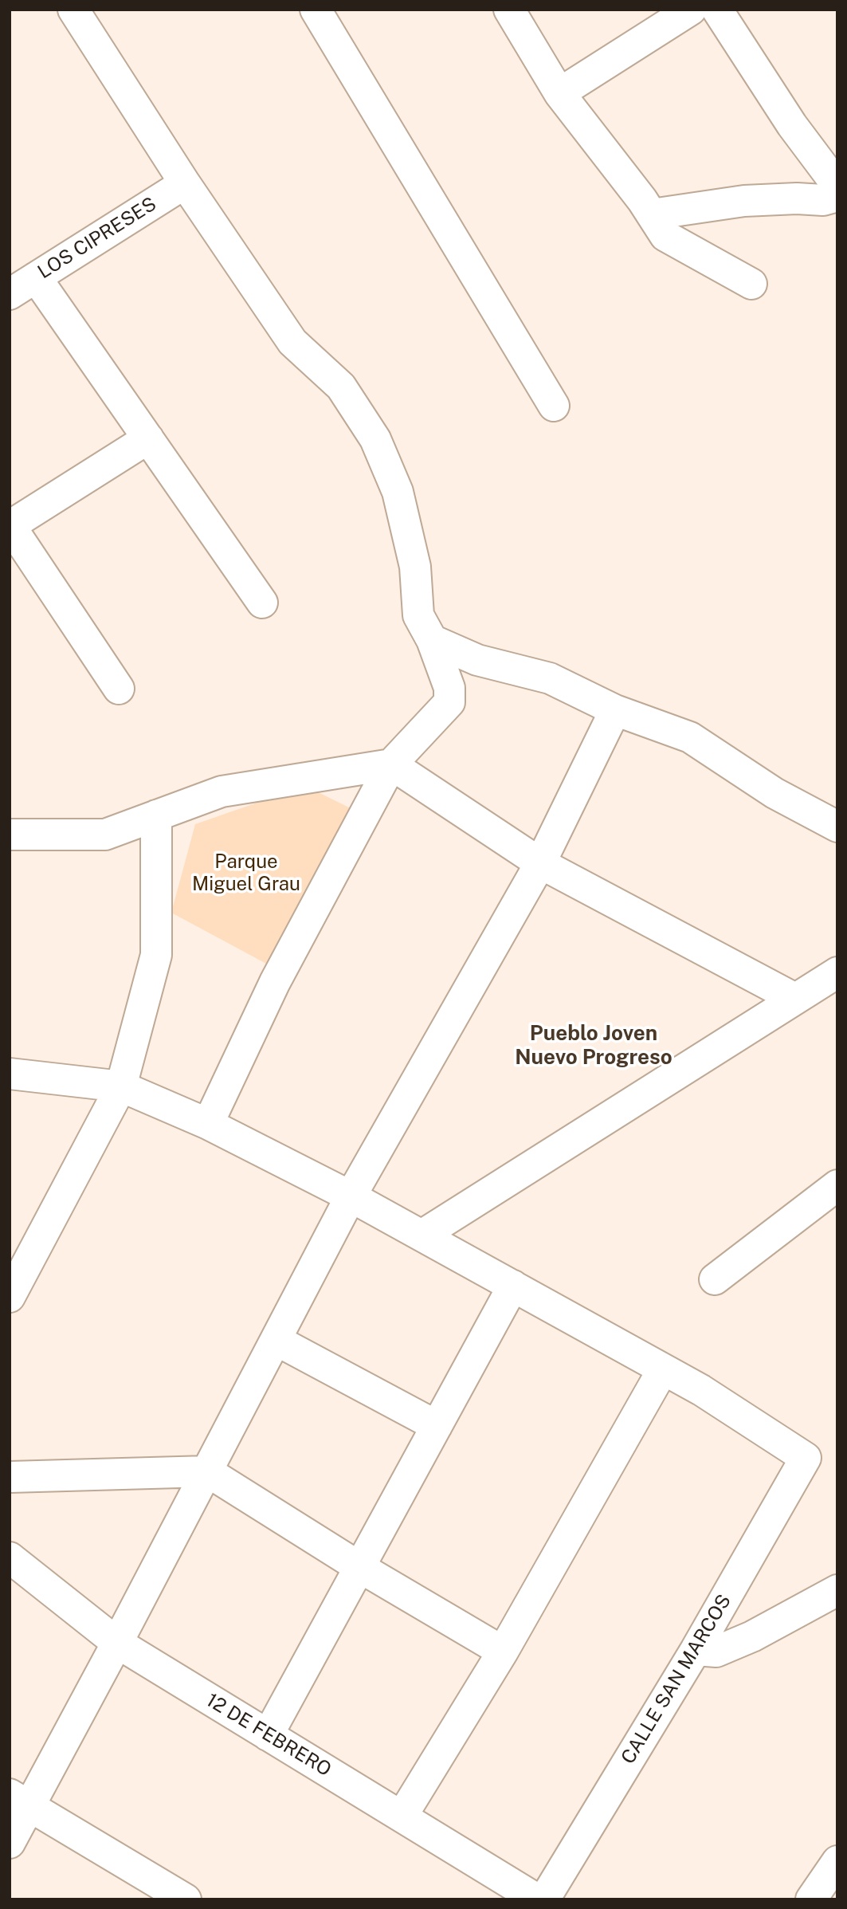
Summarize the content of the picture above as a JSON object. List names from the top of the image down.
{
  "streets": {
    "street": ["LOS CIPRESES", "CALLE SAN MARCOS", "12 DE FEBRERO"]
  },
  "districts": ["Pueblo Joven Nuevo Progreso"],
  "parks": ["Parque Miguel Grau"]
}
